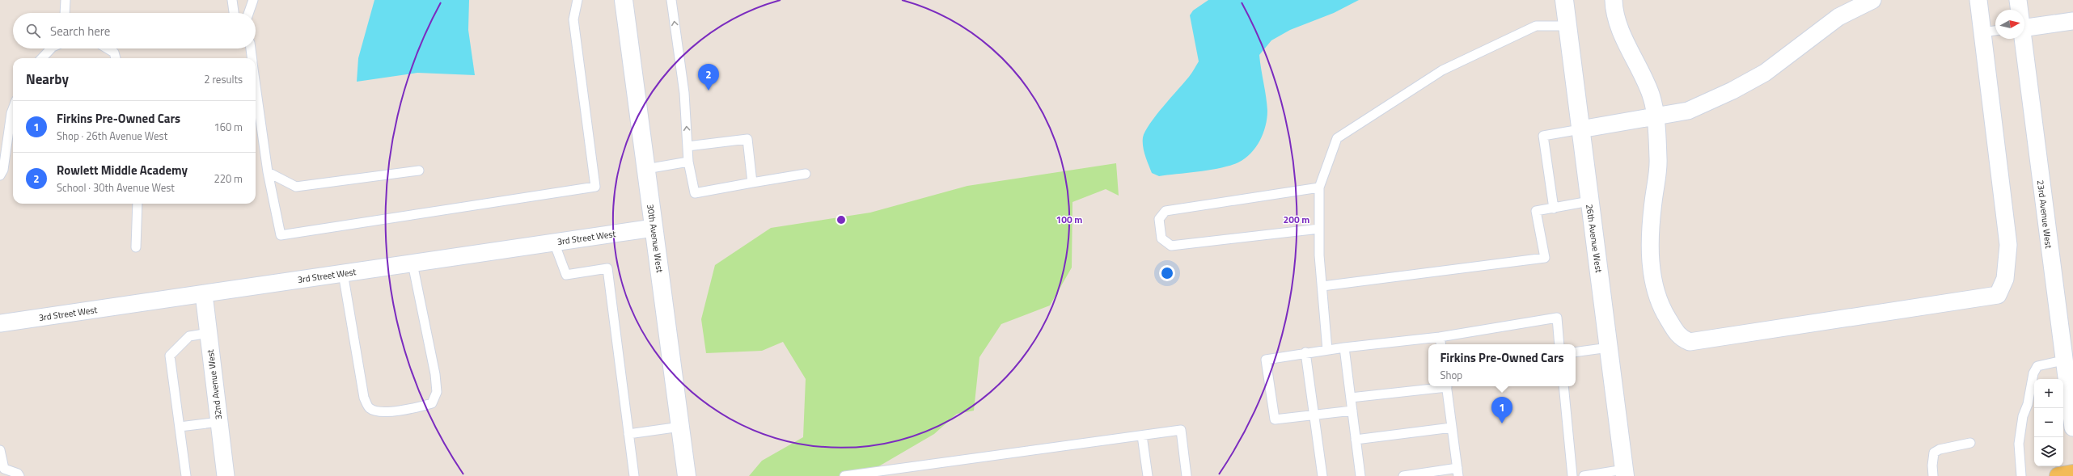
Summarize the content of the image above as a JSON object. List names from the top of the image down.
{
  "streets": {
    "street": [
      "23rd Avenue West",
      "3rd Street West",
      "30th Avenue West",
      "26th Avenue West",
      "32nd Avenue West"
    ]
  },
  "crossings": [
    ["3rd Street West", "30th Avenue West"],
    ["3rd Street West", "32nd Avenue West"]
  ],
  "north": "right",
  "page": {
    "search": "Search here",
    "heading": ["Nearby", "2 results"],
    "pins": ["2", "1"],
    "list": [
      {
        "mark": "1",
        "name": "Firkins Pre-Owned Cars",
        "note": "Shop · 26th Avenue West",
        "value": "160 m"
      },
      {
        "mark": "2",
        "name": "Rowlett Middle Academy",
        "note": "School · 30th Avenue West",
        "value": "220 m"
      }
    ],
    "popup": ["Firkins Pre-Owned Cars", "Shop"],
    "map_buttons": ["+", "−"]
  },
  "rings": ["100 m", "200 m"]
}
